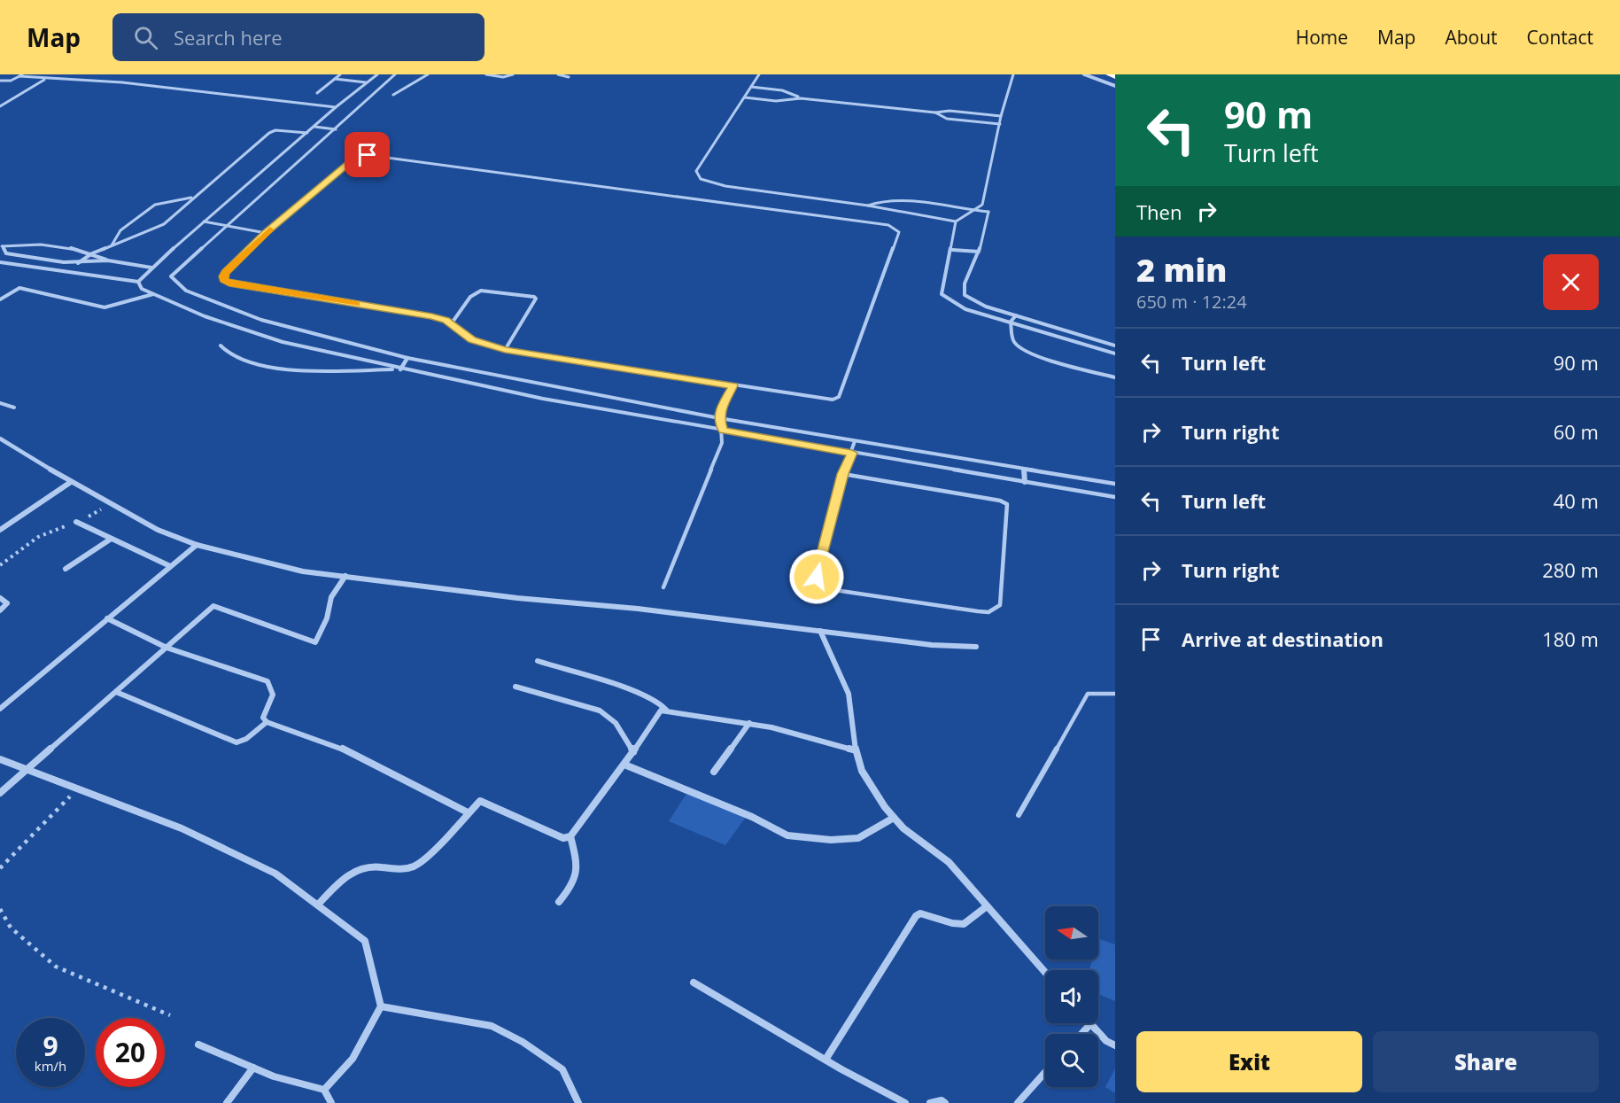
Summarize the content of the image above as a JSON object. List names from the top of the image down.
{
  "north": "left",
  "page": {
    "header": "Map",
    "search": "Search here",
    "nav": [
      "Home",
      "Map",
      "About",
      "Contact"
    ],
    "turn": ["90 m", "Turn left"],
    "then": "Then",
    "heading": ["2 min", "650 m · 12:24"],
    "list": [
      {
        "name": "Turn left",
        "value": "90 m"
      },
      {
        "name": "Turn right",
        "value": "60 m"
      },
      {
        "name": "Turn left",
        "value": "40 m"
      },
      {
        "name": "Turn right",
        "value": "280 m"
      },
      {
        "name": "Arrive at destination",
        "value": "180 m"
      }
    ],
    "speed": "9 km/h",
    "limit": "20",
    "buttons": ["Exit", "Share"]
  }
}
